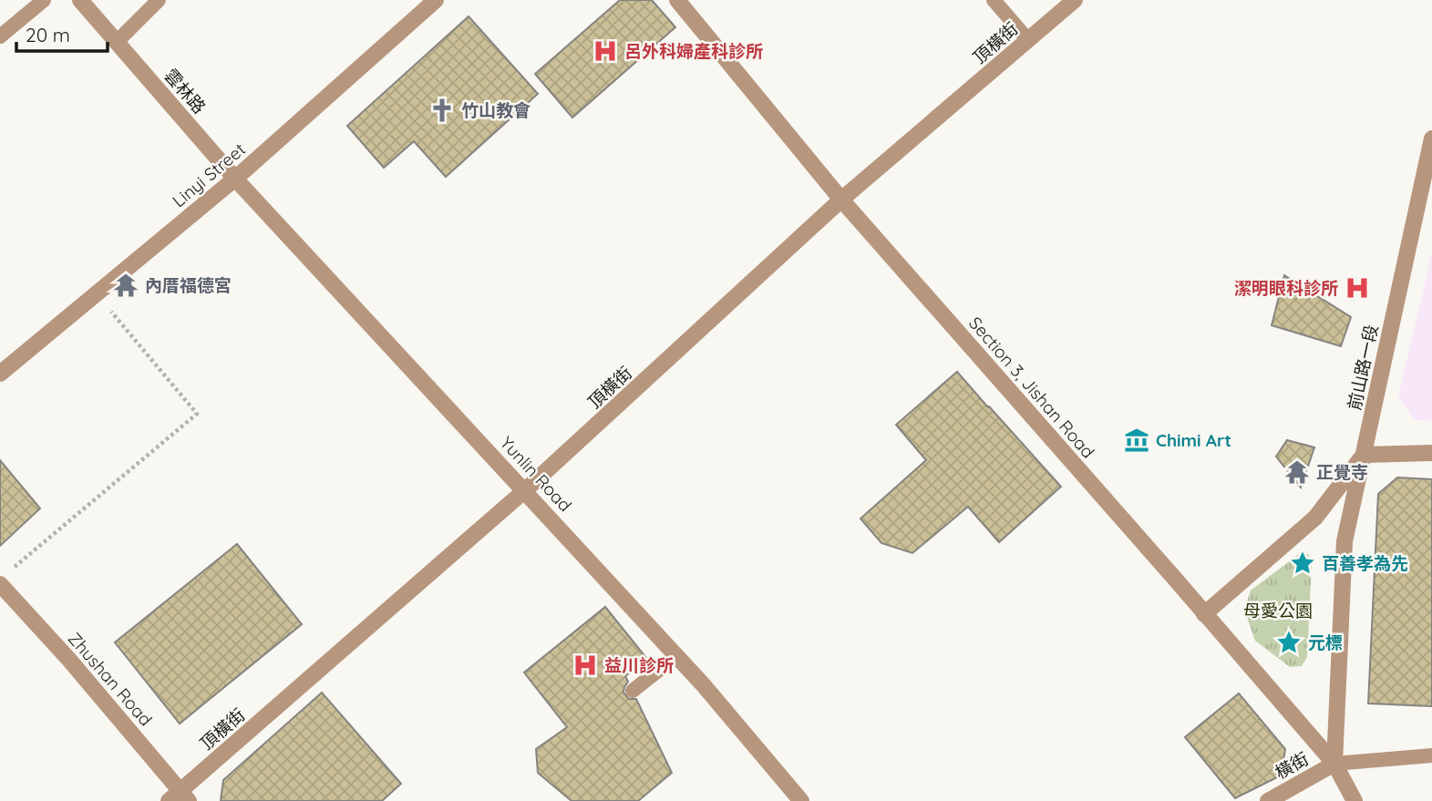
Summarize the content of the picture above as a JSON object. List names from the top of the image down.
{
  "streets": {
    "street": [
      "頂橫街",
      "雲林路",
      "Linyi Street",
      "前山路一段",
      "Section 3, Jishan Road",
      "Yunlin Road",
      "Zhushan Road",
      "橫街"
    ]
  },
  "crossings": [
    ["頂橫街", "Section 3, Jishan Road"],
    ["頂橫街", "Yunlin Road"],
    ["頂橫街", "Zhushan Road"],
    ["雲林路", "Linyi Street"],
    ["雲林路", "Yunlin Road"],
    ["Linyi Street", "Yunlin Road"],
    ["前山路一段", "Section 3, Jishan Road"],
    ["前山路一段", "橫街"],
    ["Section 3, Jishan Road", "橫街"]
  ],
  "parks": ["母愛公園"],
  "places": {
    "hospital": ["呂外科婦產科診所", "潔明眼科診所", "益川診所"],
    "church": ["竹山教會"],
    "temple": ["內厝福德宮", "正覺寺"],
    "museum": ["Chimi Art"],
    "place": ["百善孝為先", "元標"]
  },
  "scale_bar": "20 m"
}
